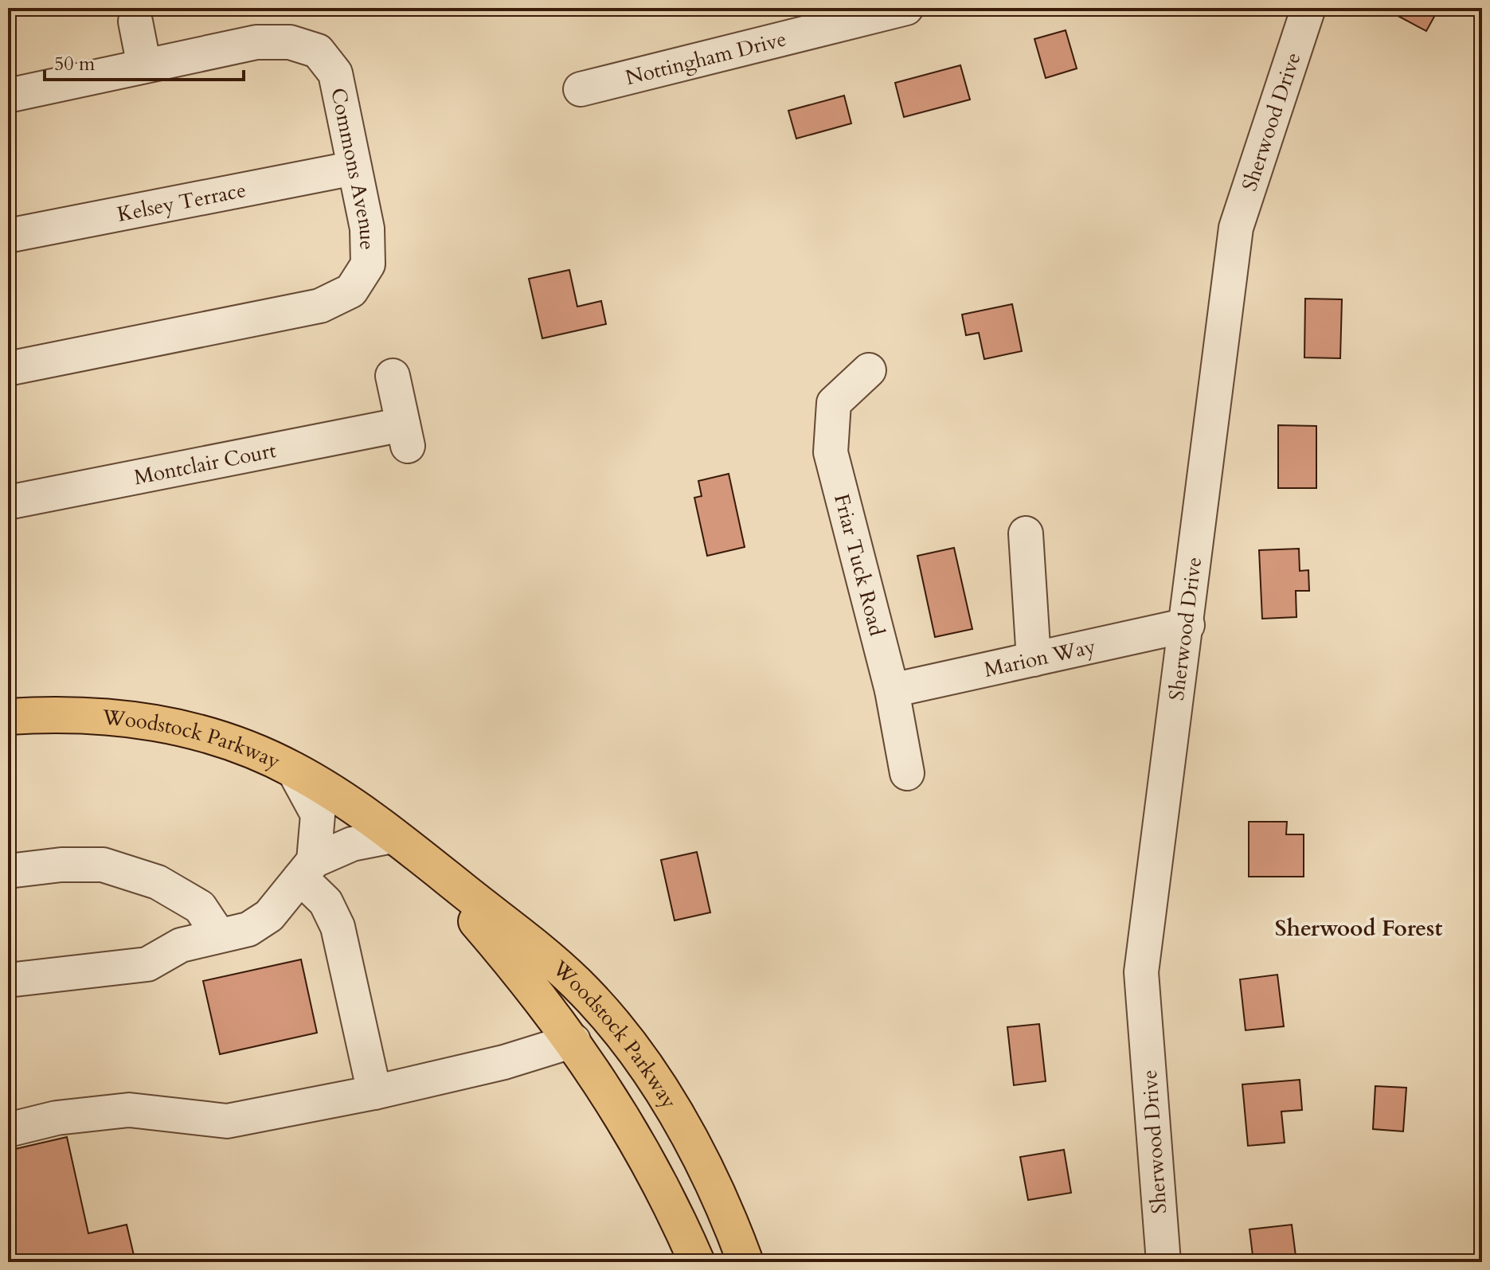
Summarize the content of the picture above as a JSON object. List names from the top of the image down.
{
  "streets": {
    "main road": ["Woodstock Parkway"],
    "street": [
      "Nottingham Drive",
      "Sherwood Drive",
      "Commons Avenue",
      "Kelsey Terrace",
      "Montclair Court",
      "Friar Tuck Road",
      "Marion Way"
    ]
  },
  "crossings": [
    ["Sherwood Drive", "Marion Way"],
    ["Commons Avenue", "Kelsey Terrace"],
    ["Friar Tuck Road", "Marion Way"]
  ],
  "districts": ["Sherwood Forest"],
  "scale_bar": "50 m"
}
